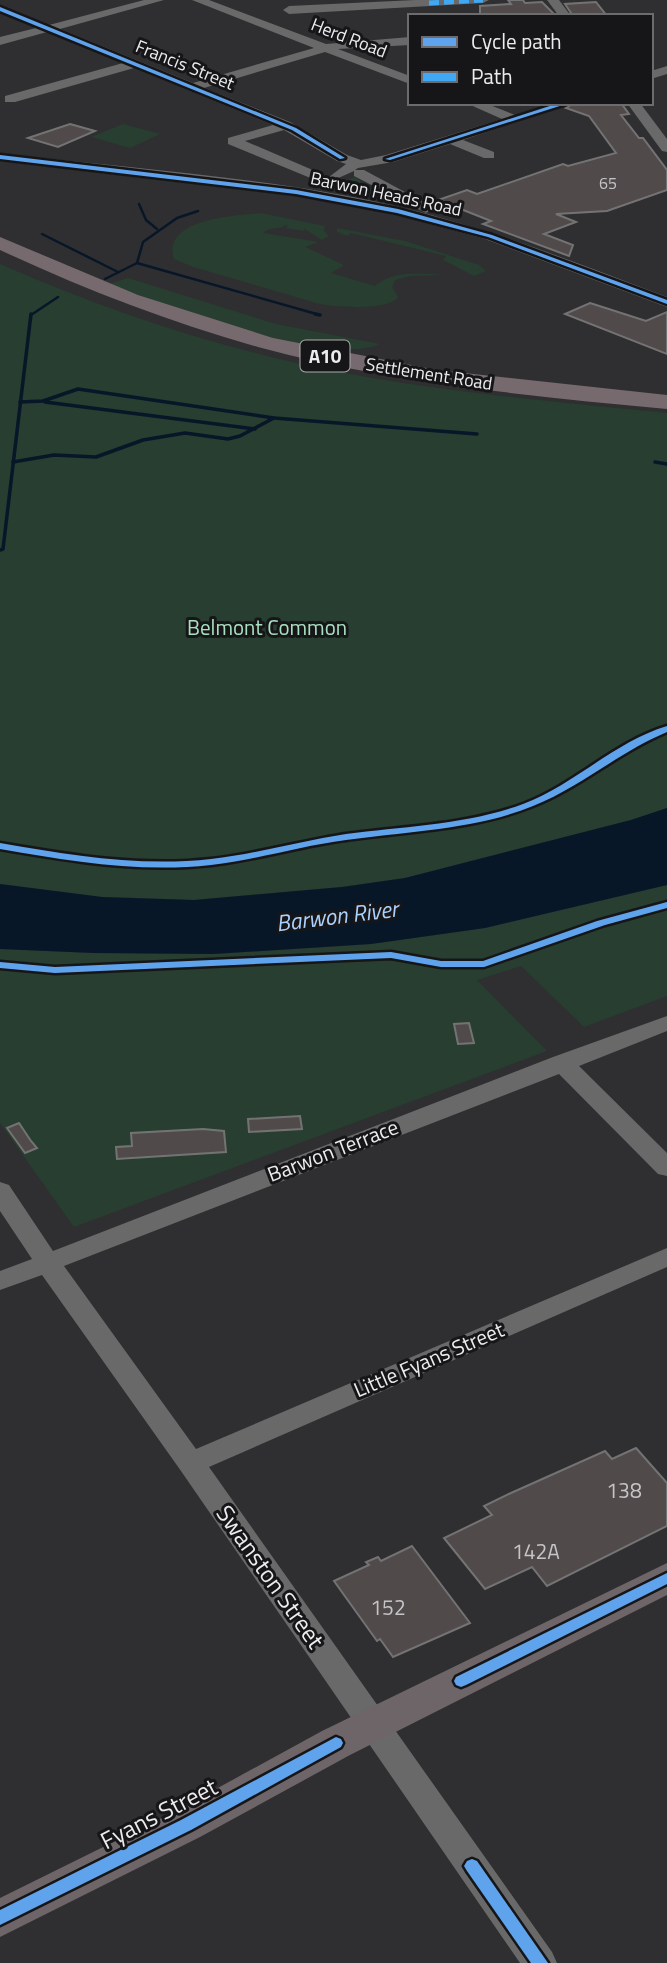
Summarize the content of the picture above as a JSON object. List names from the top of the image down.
{
  "streets": {
    "highway": ["A10", "Settlement Road"],
    "main road": ["Fyans Street"],
    "street": [
      "Herd Road",
      "Francis Street",
      "Barwon Heads Road",
      "Barwon Terrace",
      "Little Fyans Street",
      "Swanston Street"
    ]
  },
  "crossings": [
    ["Francis Street", "Barwon Heads Road"],
    ["Barwon Terrace", "Swanston Street"],
    ["Little Fyans Street", "Swanston Street"],
    ["Swanston Street", "Fyans Street"]
  ],
  "water": ["Barwon River"],
  "parks": ["Belmont Common"],
  "house_numbers": [
    "65",
    "138",
    "142A",
    "152"
  ],
  "legend": ["Cycle path", "Path"]
}
